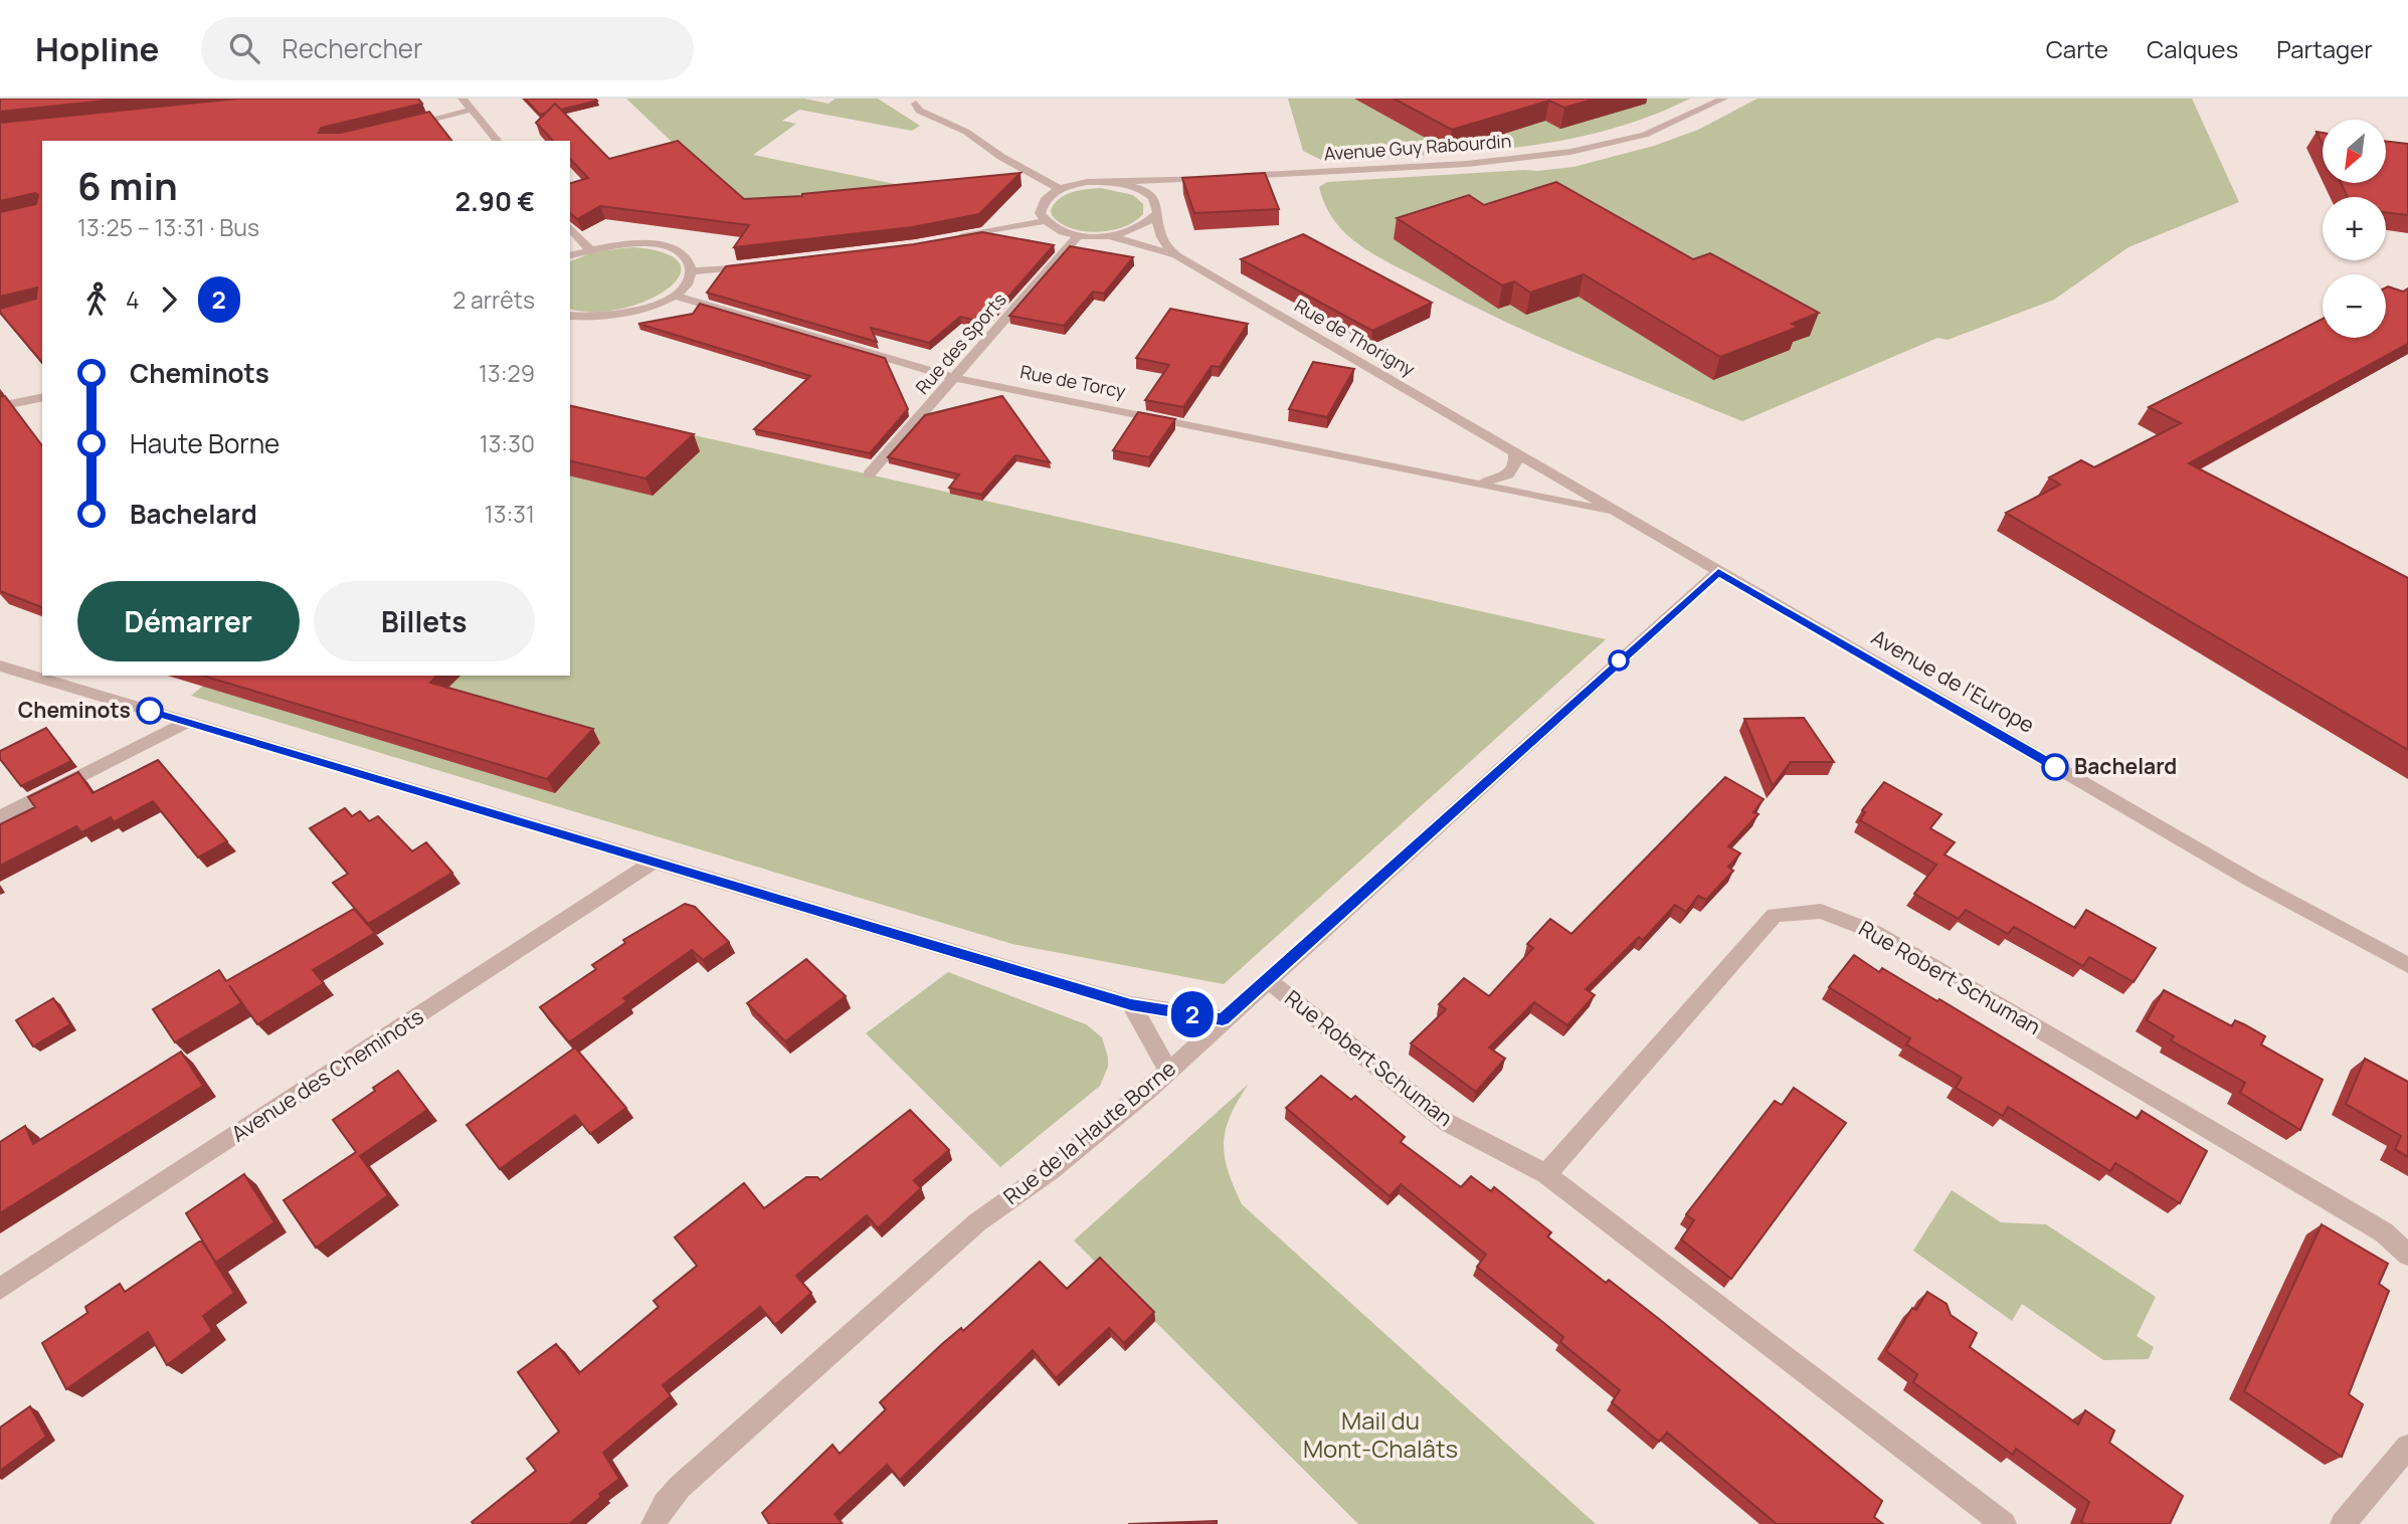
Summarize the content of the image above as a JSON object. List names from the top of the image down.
{
  "streets": {
    "street": [
      "Avenue Guy Rabourdin",
      "Rue de Thorigny",
      "Rue des Sports",
      "Rue de Torcy",
      "Avenue de l'Europe",
      "Rue Robert Schuman",
      "Avenue des Cheminots",
      "Rue de la Haute Borne"
    ]
  },
  "crossings": [
    ["Rue de Thorigny", "Avenue de l'Europe"],
    ["Rue des Sports", "Rue de Torcy"],
    ["Rue de Torcy", "Avenue de l'Europe"],
    ["Avenue de l'Europe", "Rue de la Haute Borne"],
    ["Rue Robert Schuman", "Rue de la Haute Borne"]
  ],
  "parks": ["Mail du Mont-Chalâts"],
  "places": ["Cheminots", "Bachelard"],
  "lines": ["bus line 2"],
  "north": "bottom left",
  "page": {
    "header": "Hopline",
    "search": "Rechercher",
    "nav": ["Carte", "Calques", "Partager"],
    "on_map": "2",
    "map_buttons": ["+", "−"],
    "heading": ["6 min", "13:25 – 13:31 · Bus", "2.90 €"],
    "legs": ["4", "2", "2 arrêts"],
    "list": [
      {
        "name": "Cheminots",
        "value": "13:29"
      },
      {
        "name": "Haute Borne",
        "value": "13:30"
      },
      {
        "name": "Bachelard",
        "value": "13:31"
      }
    ],
    "buttons": ["Démarrer", "Billets"]
  }
}
